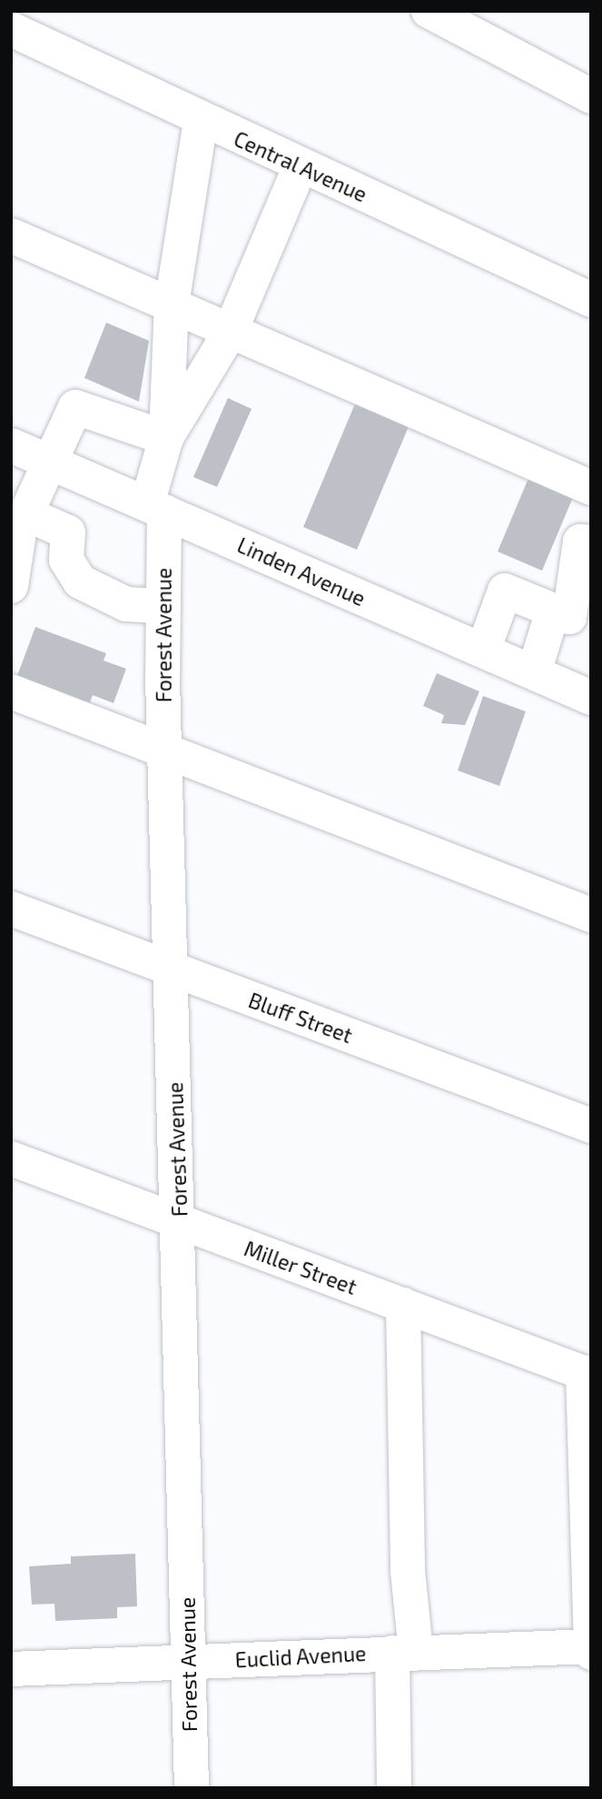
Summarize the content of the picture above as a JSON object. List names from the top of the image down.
{
  "streets": {
    "street": [
      "Central Avenue",
      "Linden Avenue",
      "Forest Avenue",
      "Bluff Street",
      "Miller Street",
      "Euclid Avenue"
    ]
  },
  "crossings": [
    ["Central Avenue", "Forest Avenue"],
    ["Linden Avenue", "Forest Avenue"],
    ["Forest Avenue", "Bluff Street"],
    ["Forest Avenue", "Miller Street"],
    ["Forest Avenue", "Euclid Avenue"]
  ]
}
